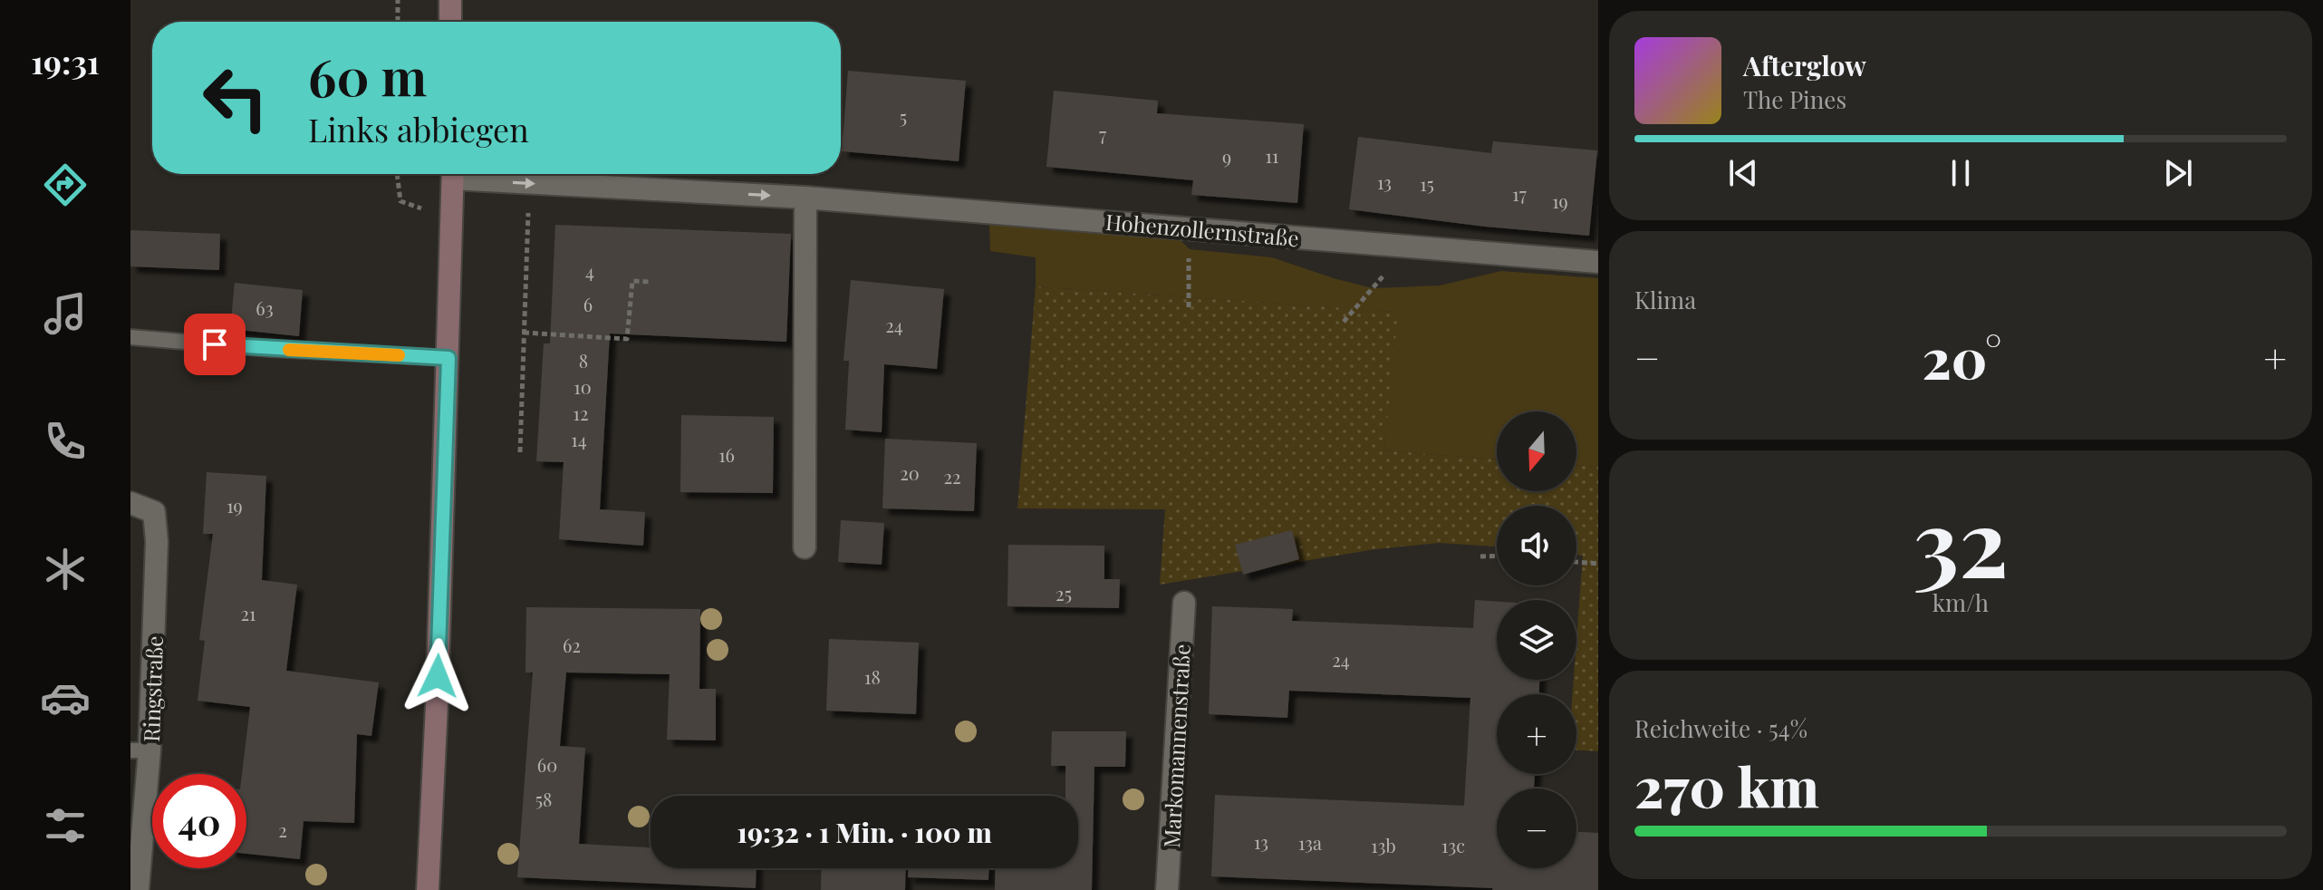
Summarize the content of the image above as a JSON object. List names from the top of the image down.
{
  "streets": {
    "street": ["Hohenzollernstraße", "Ringstraße", "Markomannenstraße"]
  },
  "house_numbers": [
    "5",
    "7",
    "11",
    "9",
    "13",
    "15",
    "17",
    "19",
    "4",
    "6",
    "63",
    "24",
    "8",
    "10",
    "12",
    "14",
    "16",
    "20",
    "22",
    "19",
    "25",
    "21",
    "62",
    "24",
    "18",
    "60",
    "58",
    "2",
    "13",
    "13a",
    "13b",
    "13c"
  ],
  "north": "bottom",
  "page": {
    "tabs": "19:31",
    "turn": ["60 m", "Links abbiegen"],
    "song": ["Afterglow", "The Pines"],
    "tile": [
      "Klima",
      ["32", "km/h"],
      ["Reichweite · 54%", "270 km"]
    ],
    "heat": ["−", "20°", "+"],
    "map_buttons": ["+", "−"],
    "limit": "40",
    "trip": "19:32 · 1 Min. · 100 m"
  }
}
